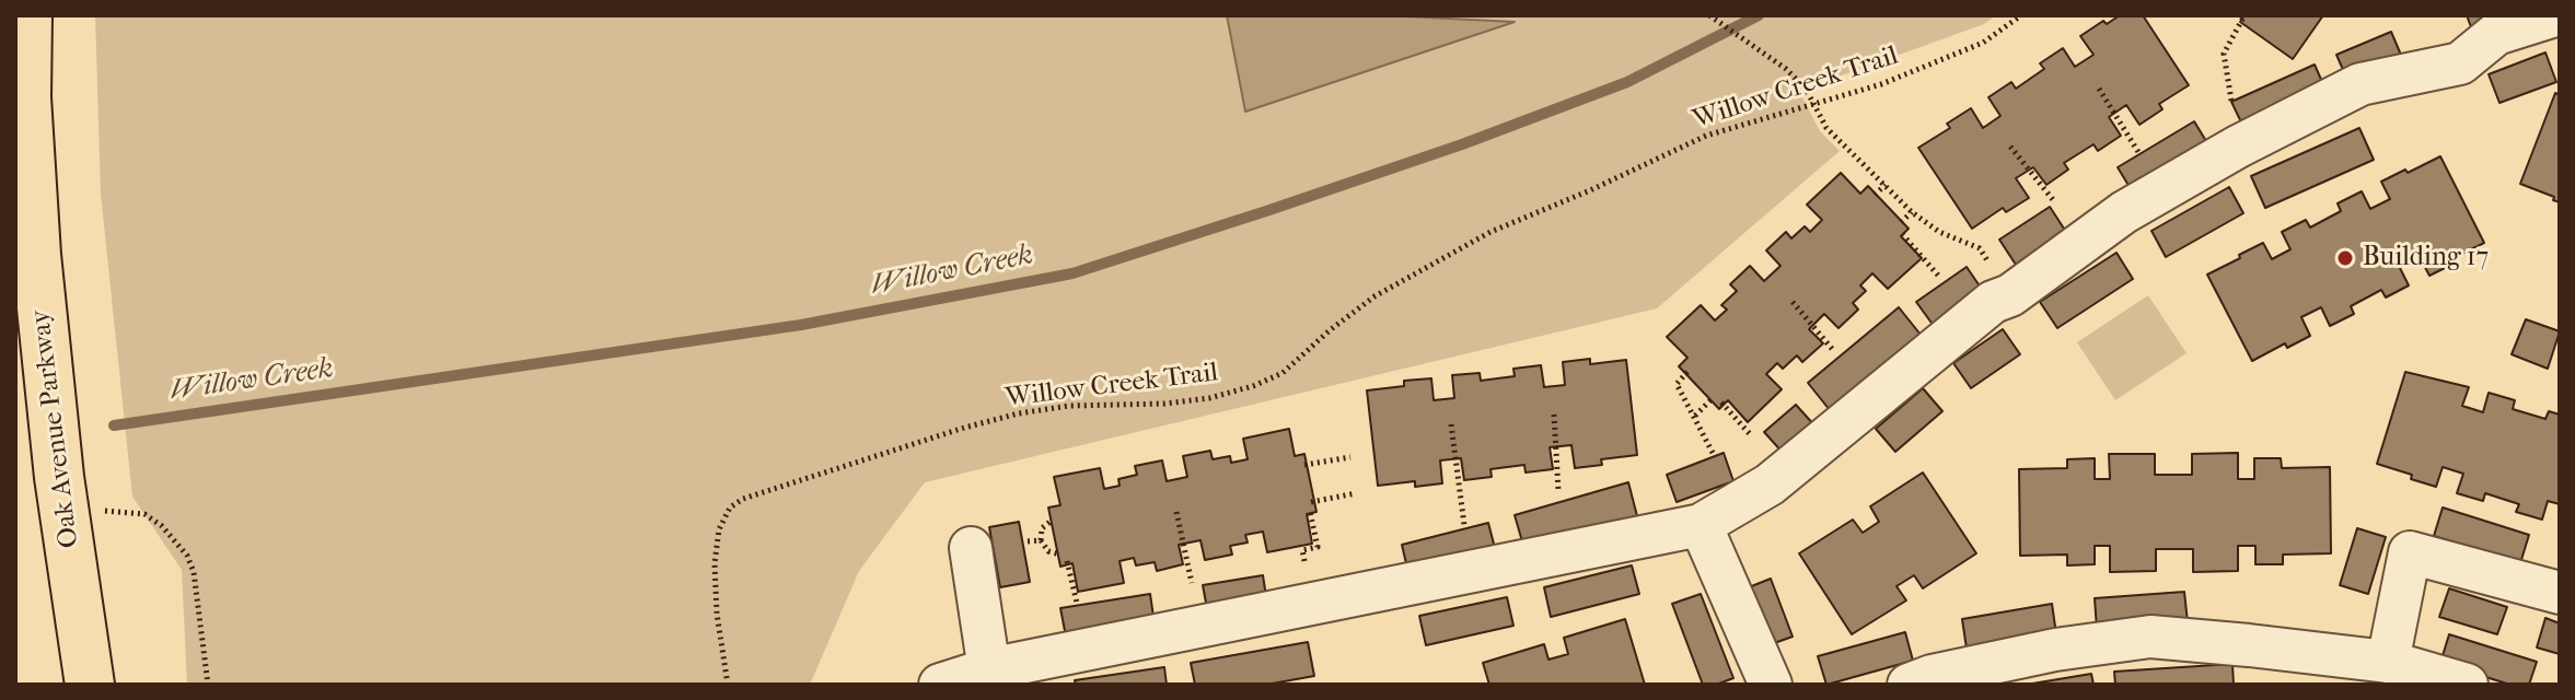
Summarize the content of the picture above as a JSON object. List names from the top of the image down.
{
  "streets": {
    "main road": ["Oak Avenue Parkway"],
    "path": ["Willow Creek Trail"]
  },
  "water": ["Willow Creek"],
  "places": ["Building 17"]
}
